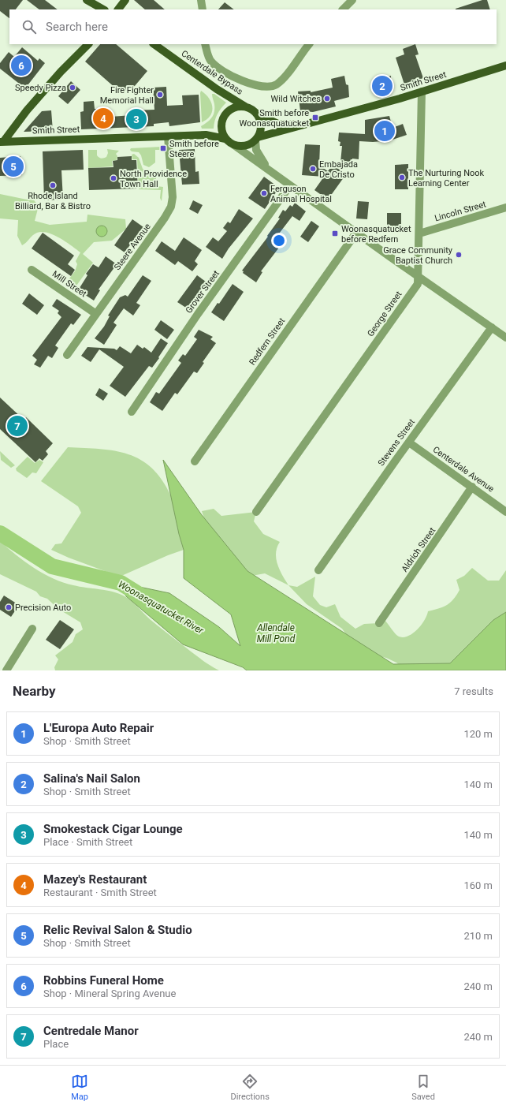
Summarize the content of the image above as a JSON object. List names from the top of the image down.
{
  "streets": {
    "main road": ["Centerdale Bypass", "Smith Street"],
    "street": [
      "Lincoln Street",
      "Steere Avenue",
      "Mill Street",
      "Grover Street",
      "George Street",
      "Redfern Street",
      "Stevens Street",
      "Centerdale Avenue",
      "Aldrich Street"
    ]
  },
  "crossings": [
    ["Centerdale Bypass", "Smith Street"],
    ["Smith Street", "Steere Avenue"],
    ["Smith Street", "George Street"],
    ["Lincoln Street", "George Street"],
    ["Steere Avenue", "Mill Street"],
    ["Stevens Street", "Centerdale Avenue"],
    ["Centerdale Avenue", "Aldrich Street"]
  ],
  "water": ["Woonasquatucket River", "Allendale Mill Pond"],
  "places": {
    "other": [
      "Speedy Pizza",
      "Fire Fighter Memorial Hall",
      "Wild Witches",
      "Embajada De Cristo",
      "The Nurturing Nook Learning Center",
      "North Providence Town Hall",
      "Rhode Island Billiard, Bar & Bistro",
      "Ferguson Animal Hospital",
      "Grace Community Baptist Church",
      "Precision Auto"
    ],
    "transit": ["Smith before Woonasquatucket", "Smith before Steere", "Woonasquatucket before Redfern"]
  },
  "page": {
    "search": "Search here",
    "pins": [
      "6",
      "2",
      "4",
      "3",
      "1",
      "5",
      "7"
    ],
    "heading": ["Nearby", "7 results"],
    "list": [
      {
        "mark": "1",
        "name": "L'Europa Auto Repair",
        "note": "Shop · Smith Street",
        "value": "120 m"
      },
      {
        "mark": "2",
        "name": "Salina's Nail Salon",
        "note": "Shop · Smith Street",
        "value": "140 m"
      },
      {
        "mark": "3",
        "name": "Smokestack Cigar Lounge",
        "note": "Place · Smith Street",
        "value": "140 m"
      },
      {
        "mark": "4",
        "name": "Mazey's Restaurant",
        "note": "Restaurant · Smith Street",
        "value": "160 m"
      },
      {
        "mark": "5",
        "name": "Relic Revival Salon & Studio",
        "note": "Shop · Smith Street",
        "value": "210 m"
      },
      {
        "mark": "6",
        "name": "Robbins Funeral Home",
        "note": "Shop · Mineral Spring Avenue",
        "value": "240 m"
      },
      {
        "mark": "7",
        "name": "Centredale Manor",
        "note": "Place",
        "value": "240 m"
      }
    ],
    "nav": ["Map", "Directions", "Saved"]
  }
}
